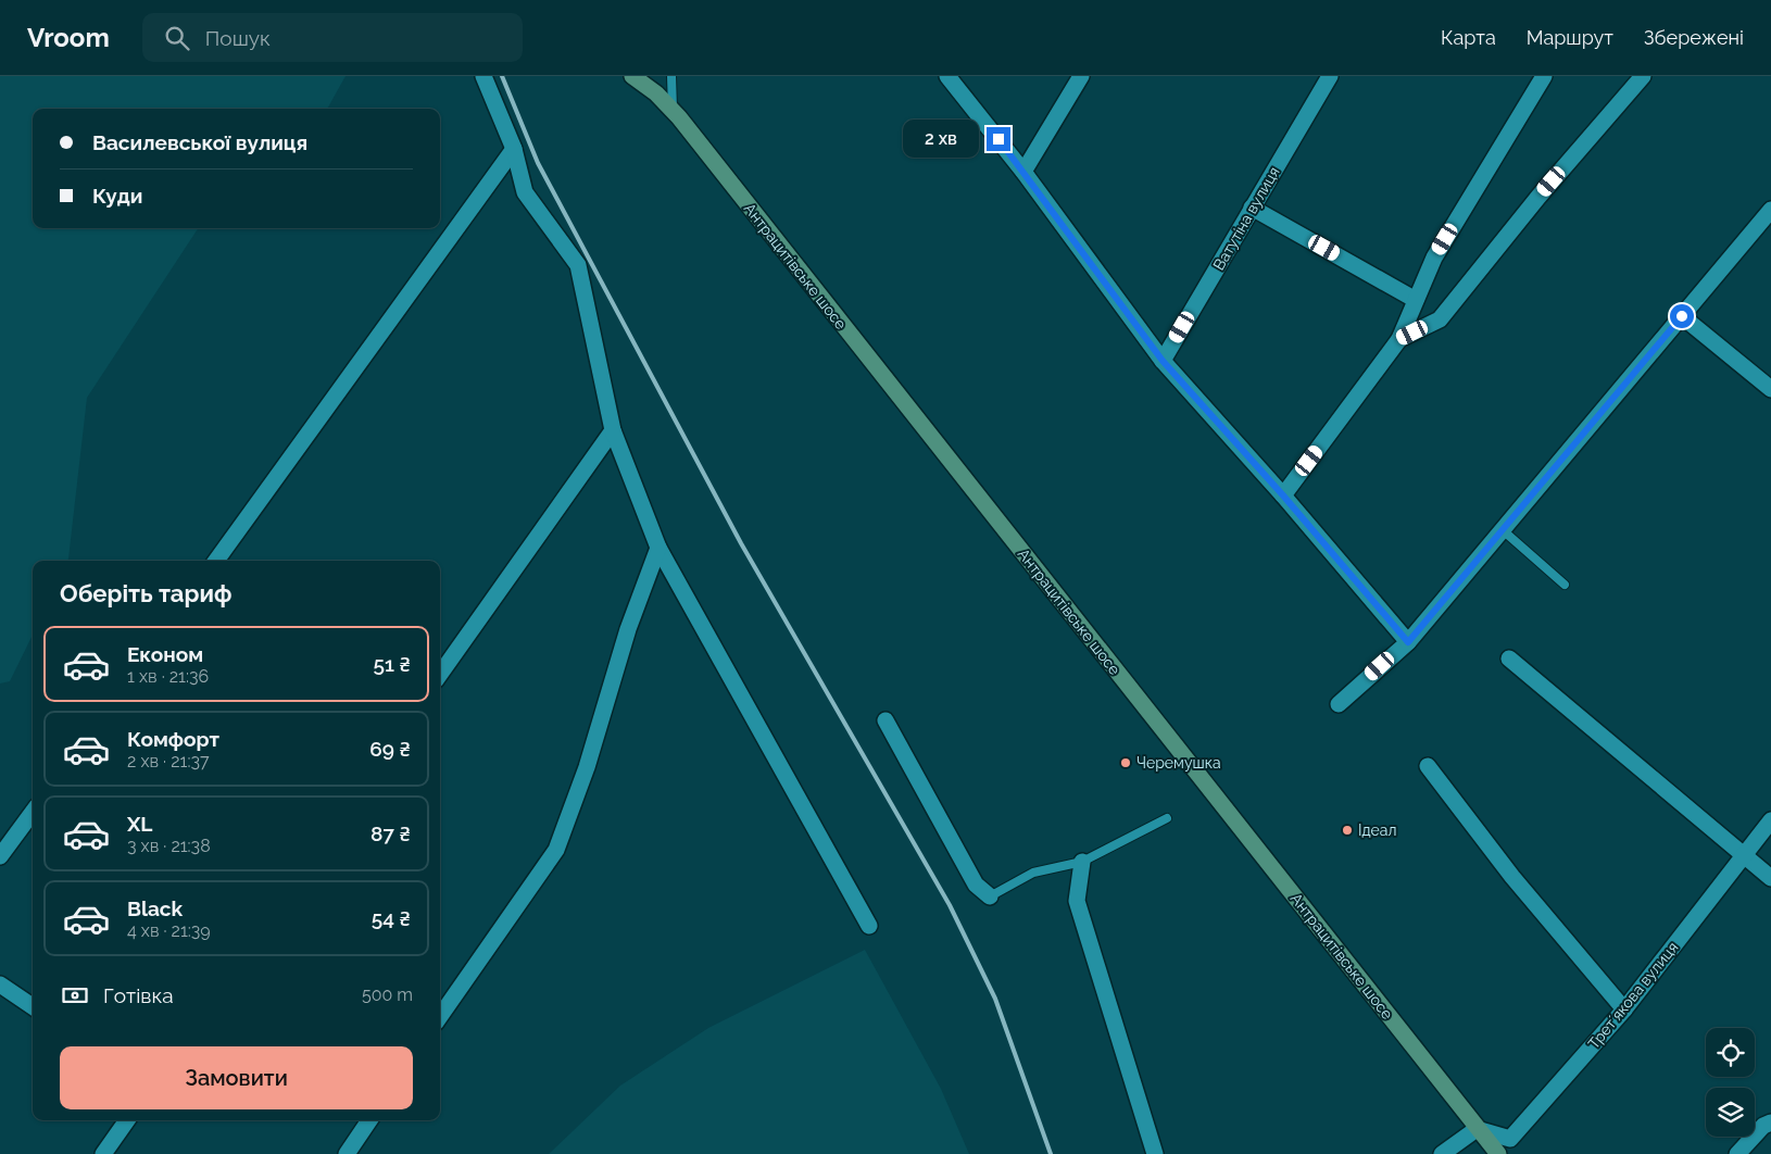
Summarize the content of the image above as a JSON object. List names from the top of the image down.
{
  "streets": {
    "main road": ["Антрацитівське шосе"],
    "street": ["Ватутіна вулиця", "Третʼякова вулиця"]
  },
  "crossings": [
    ["Антрацитівське шосе", "Третʼякова вулиця"]
  ],
  "places": ["Черемушка", "Ідеал"],
  "page": {
    "header": "Vroom",
    "search": "Пошук",
    "nav": ["Карта", "Маршрут", "Збережені"],
    "banner": ["Василевської вулиця", "Куди"],
    "bubble": "2 хв",
    "heading": "Оберіть тариф",
    "list": [
      {
        "name": "Економ",
        "note": "1 хв · 21:36",
        "value": "51 ₴"
      },
      {
        "name": "Комфорт",
        "note": "2 хв · 21:37",
        "value": "69 ₴"
      },
      {
        "name": "XL",
        "note": "3 хв · 21:38",
        "value": "87 ₴"
      },
      {
        "name": "Black",
        "note": "4 хв · 21:39",
        "value": "54 ₴"
      }
    ],
    "pay": ["Готівка", "500 m"],
    "buttons": "Замовити"
  }
}
